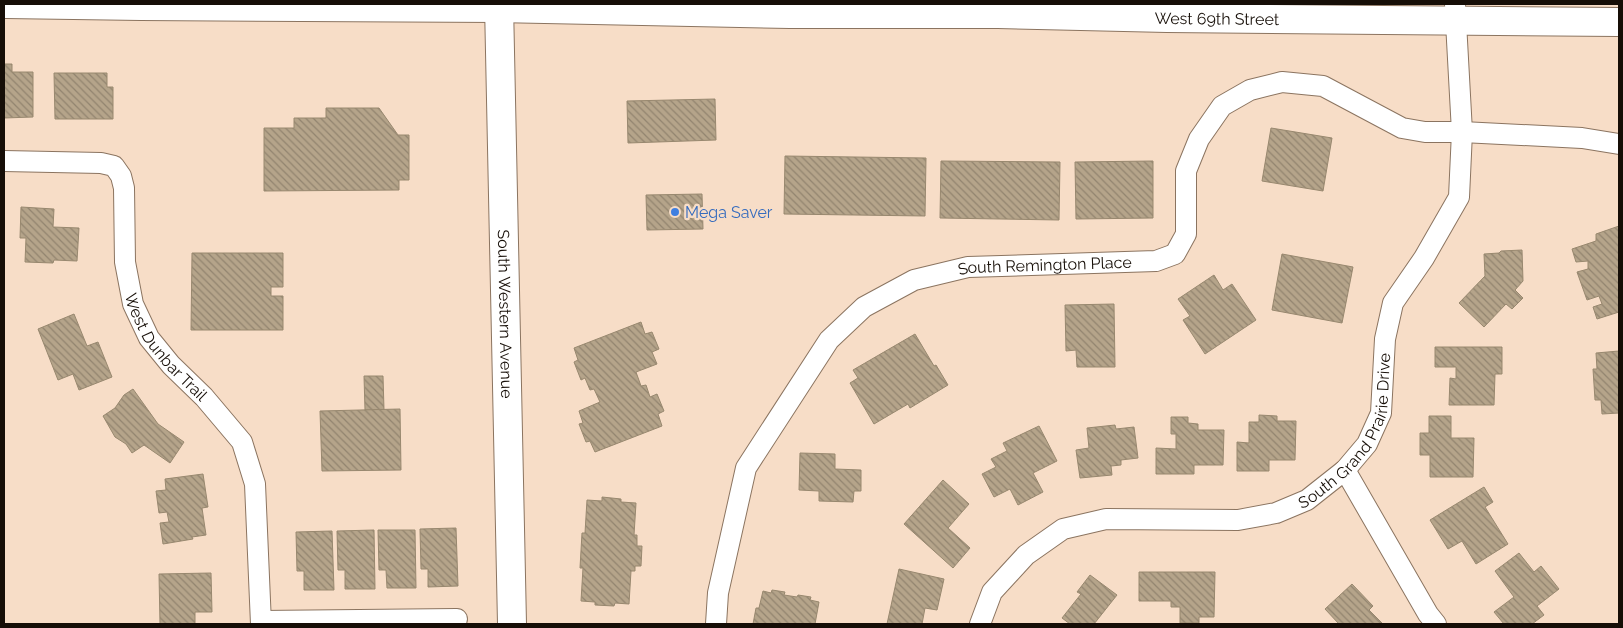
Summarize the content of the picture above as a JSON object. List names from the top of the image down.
{
  "streets": {
    "main road": ["West 69th Street", "South Western Avenue"],
    "street": ["South Remington Place", "West Dunbar Trail", "South Grand Prairie Drive"]
  },
  "crossings": [
    ["West 69th Street", "South Western Avenue"],
    ["West 69th Street", "South Grand Prairie Drive"],
    ["South Remington Place", "South Grand Prairie Drive"]
  ],
  "places": ["Mega Saver"]
}
